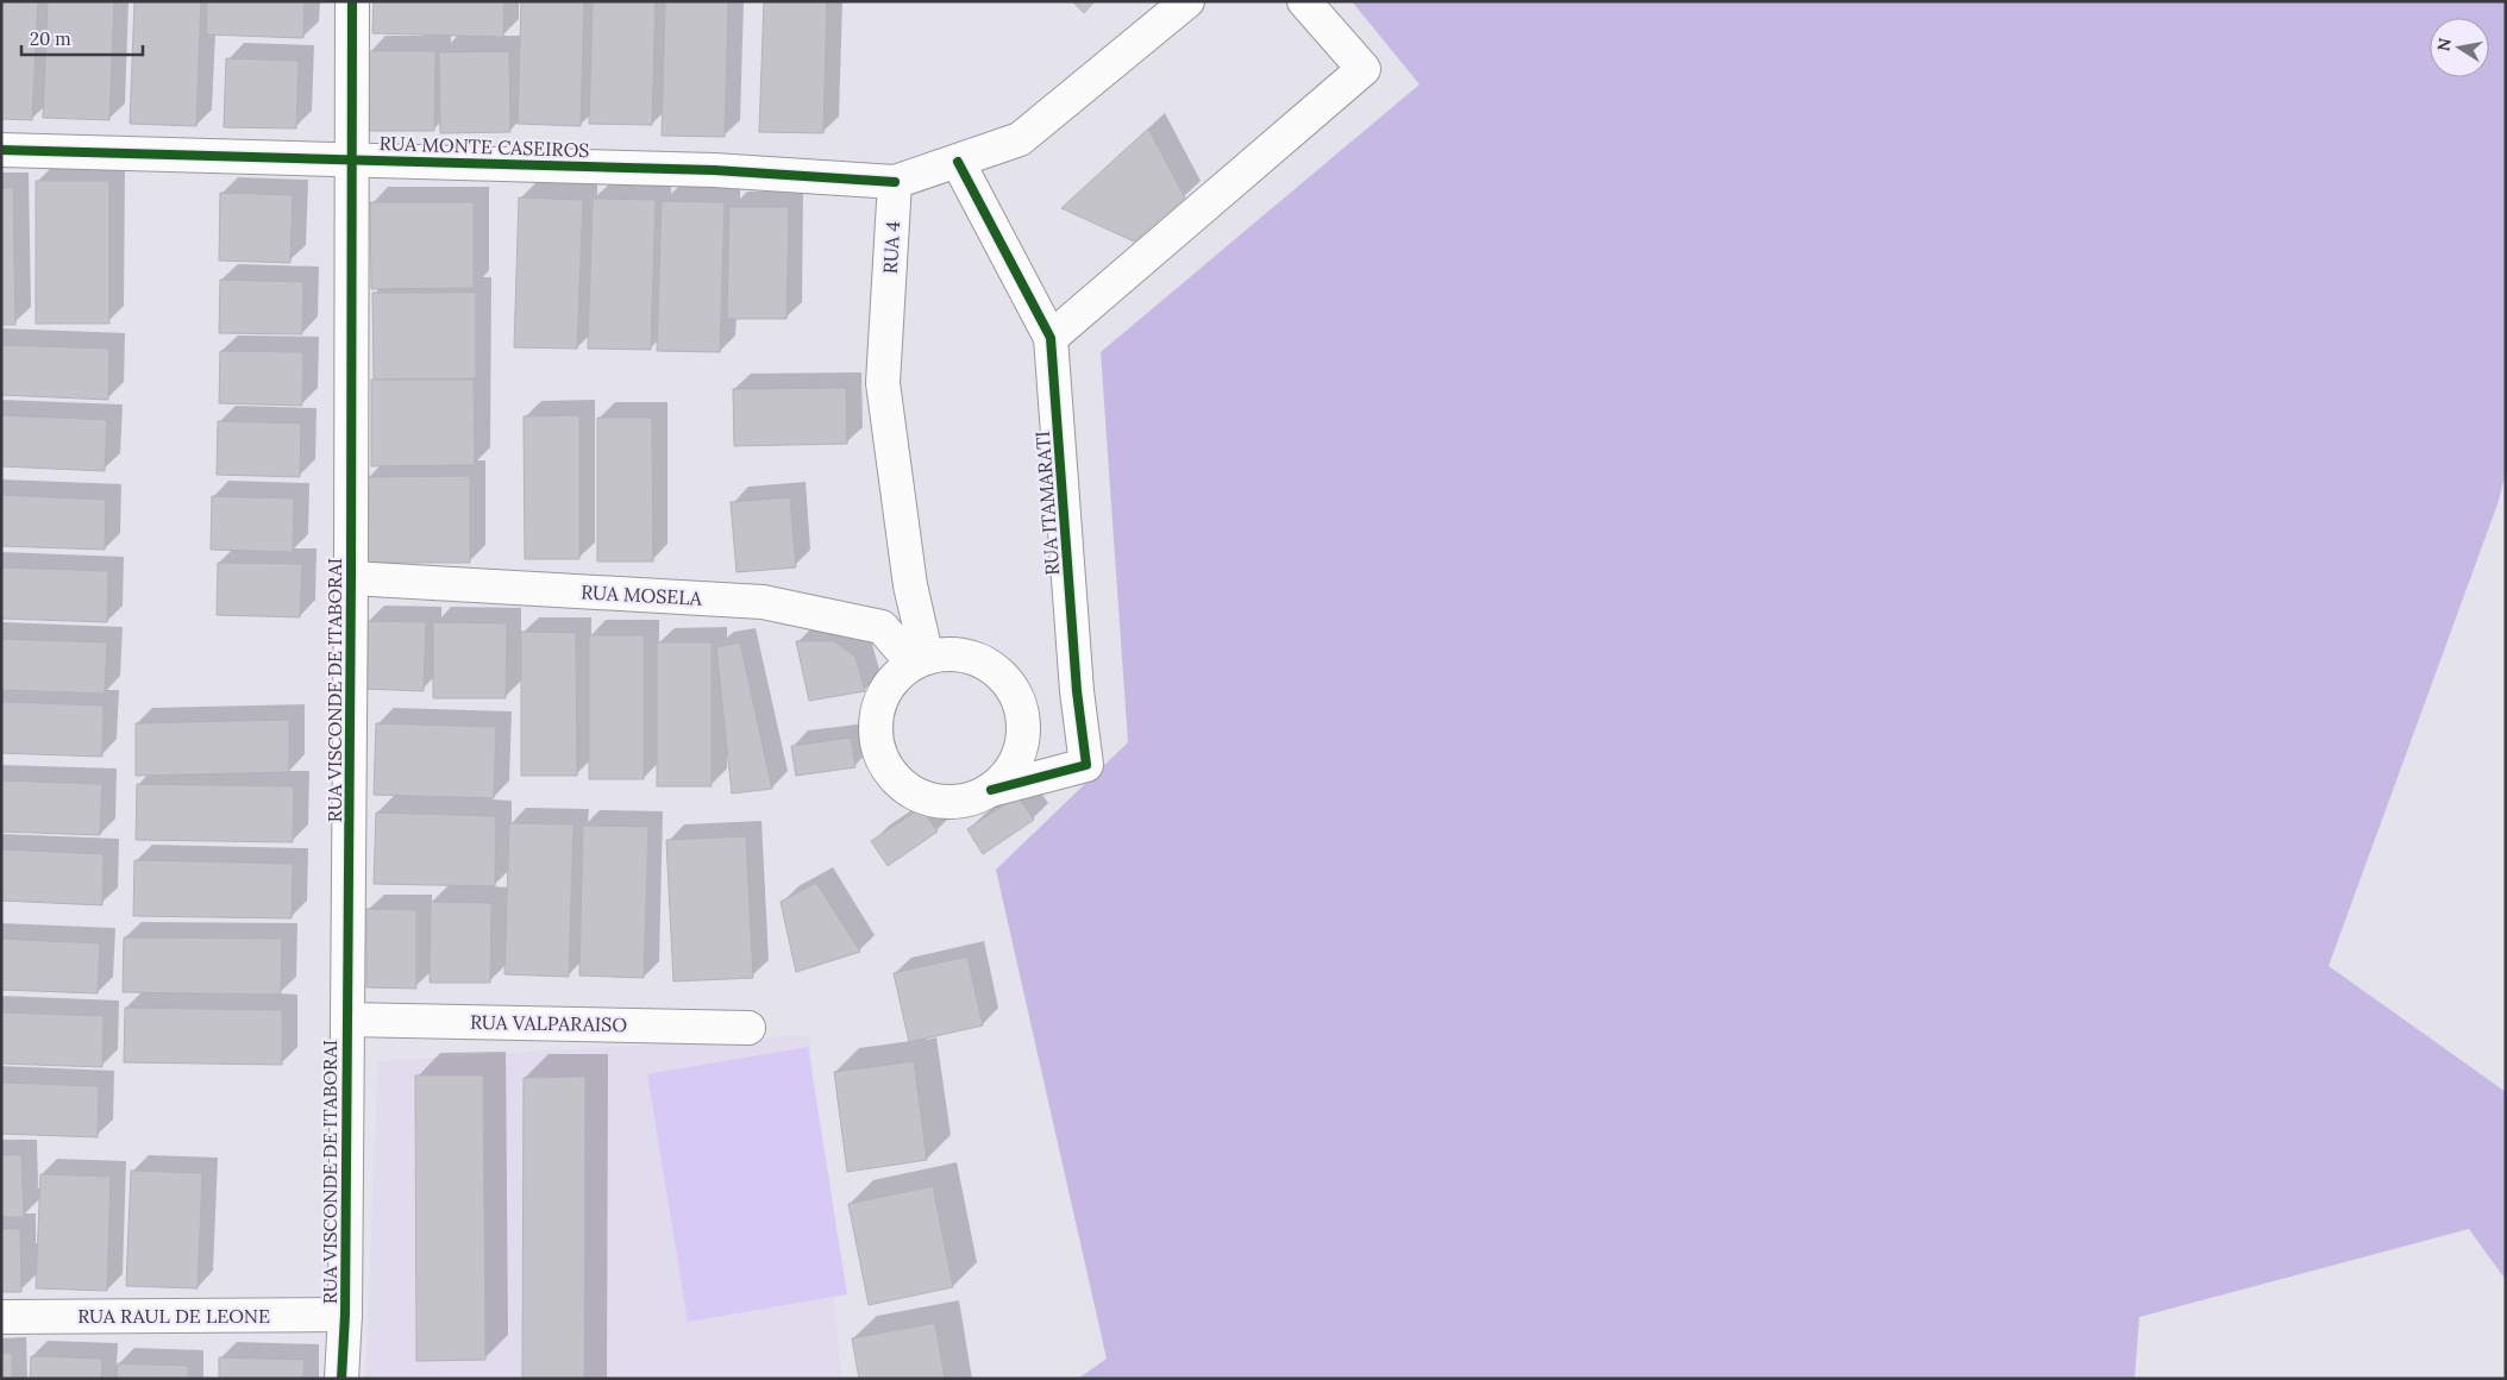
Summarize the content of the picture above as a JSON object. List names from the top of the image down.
{
  "streets": {
    "street": [
      "RUA MONTE CASEIROS",
      "RUA 4",
      "RUA ITAMARATI",
      "RUA MOSELA",
      "RUA VISCONDE DE ITABORAI",
      "RUA VALPARAISO",
      "RUA RAUL DE LEONE"
    ]
  },
  "crossings": [
    ["RUA MONTE CASEIROS", "RUA 4"],
    ["RUA MONTE CASEIROS", "RUA VISCONDE DE ITABORAI"],
    ["RUA 4", "RUA ITAMARATI"],
    ["RUA 4", "RUA MOSELA"],
    ["RUA ITAMARATI", "RUA MOSELA"],
    ["RUA MOSELA", "RUA VISCONDE DE ITABORAI"],
    ["RUA VISCONDE DE ITABORAI", "RUA VALPARAISO"],
    ["RUA VISCONDE DE ITABORAI", "RUA RAUL DE LEONE"]
  ],
  "scale_bar": "20 m",
  "north": "left"
}
